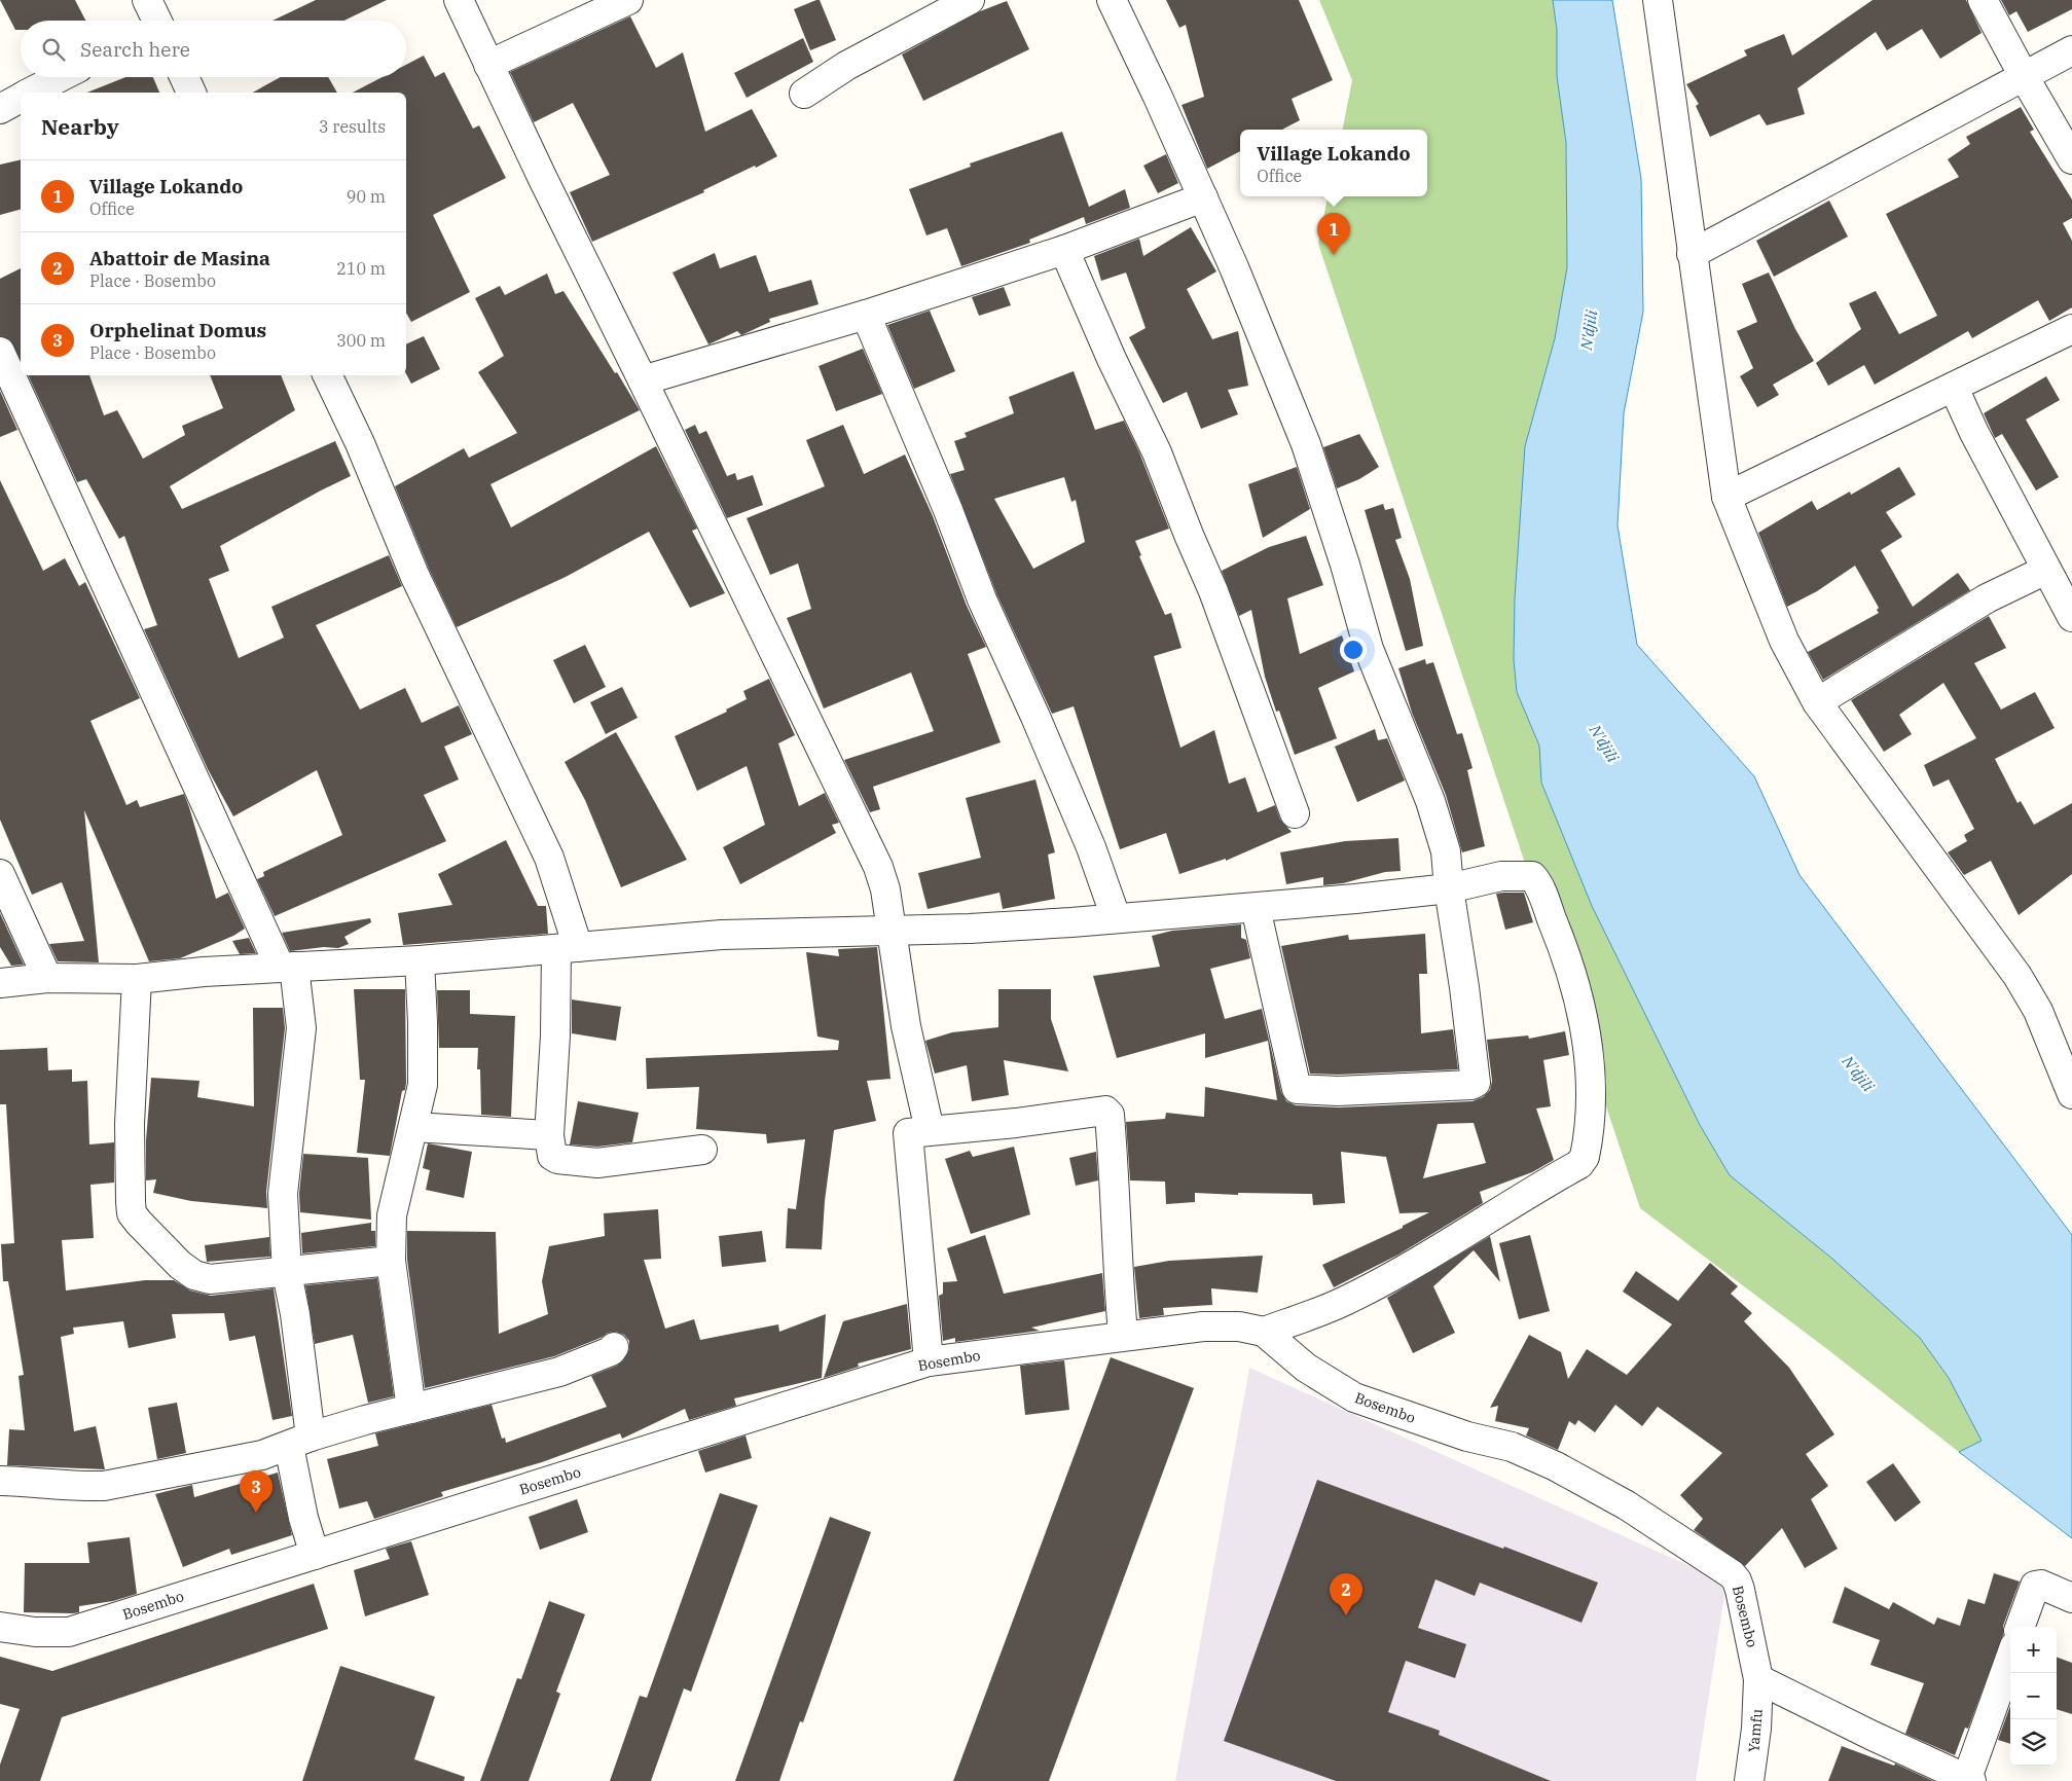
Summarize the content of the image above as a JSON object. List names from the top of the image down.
{
  "streets": {
    "street": ["Bosembo", "Yamfu"]
  },
  "crossings": [
    ["Bosembo", "Yamfu"]
  ],
  "water": ["N'djili"],
  "page": {
    "search": "Search here",
    "heading": ["Nearby", "3 results"],
    "popup": ["Village Lokando", "Office"],
    "list": [
      {
        "mark": "1",
        "name": "Village Lokando",
        "note": "Office",
        "value": "90 m"
      },
      {
        "mark": "2",
        "name": "Abattoir de Masina",
        "note": "Place · Bosembo",
        "value": "210 m"
      },
      {
        "mark": "3",
        "name": "Orphelinat Domus",
        "note": "Place · Bosembo",
        "value": "300 m"
      }
    ],
    "pins": ["1", "3", "2"],
    "map_buttons": ["+", "−"]
  }
}
